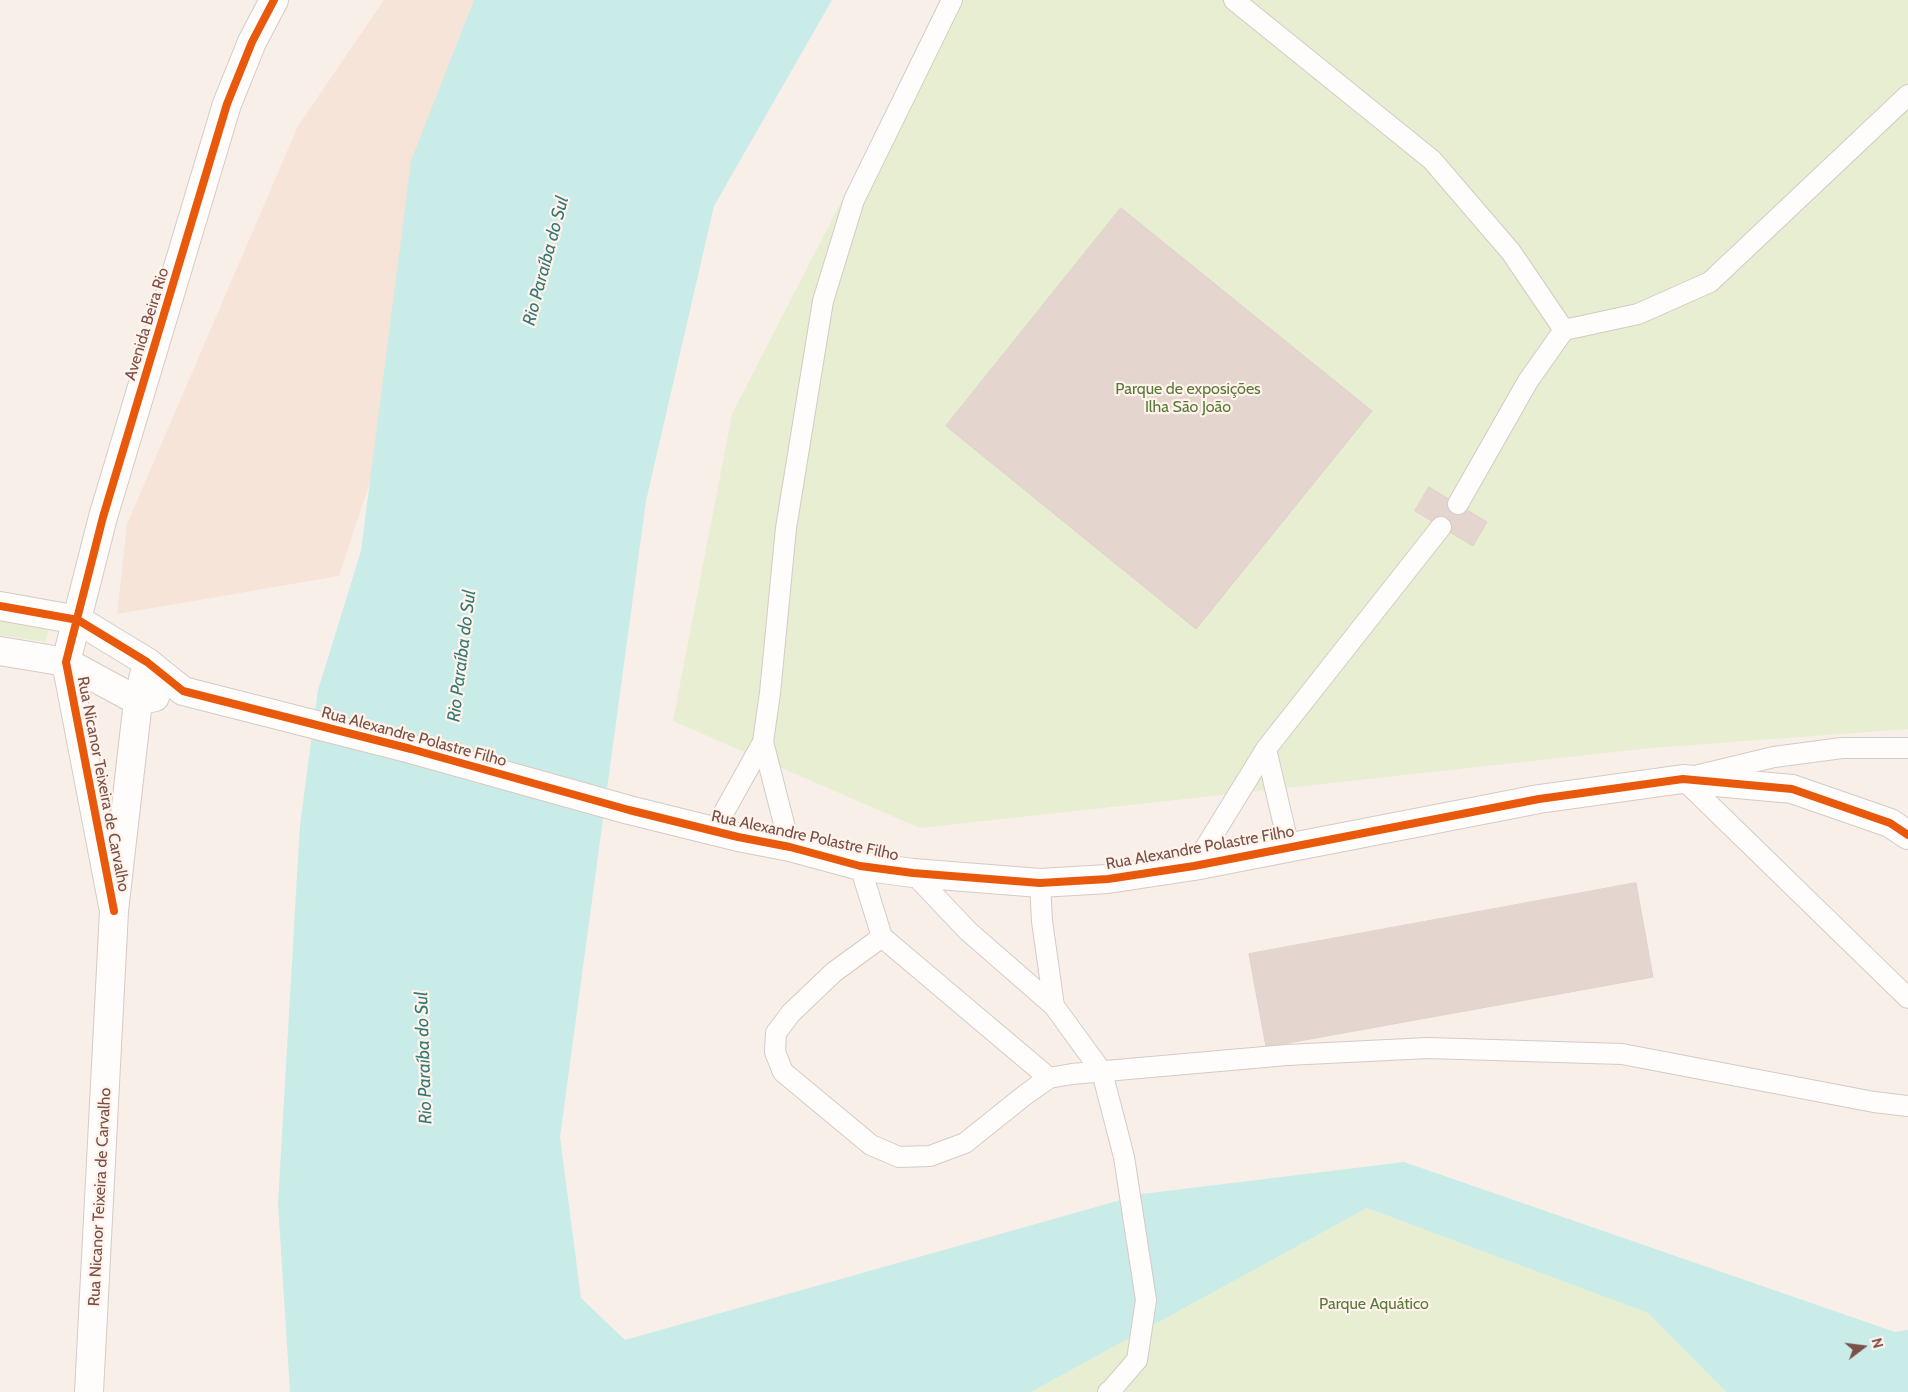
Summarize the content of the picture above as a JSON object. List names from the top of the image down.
{
  "streets": {
    "street": ["Avenida Beira Rio", "Rua Alexandre Polastre Filho", "Rua Nicanor Teixeira de Carvalho"]
  },
  "crossings": [
    ["Avenida Beira Rio", "Rua Alexandre Polastre Filho"],
    ["Avenida Beira Rio", "Rua Nicanor Teixeira de Carvalho"],
    ["Rua Alexandre Polastre Filho", "Rua Nicanor Teixeira de Carvalho"]
  ],
  "water": ["Rio Paraíba do Sul"],
  "parks": ["Parque de exposições Ilha São João", "Parque Aquático"],
  "north": "right"
}
